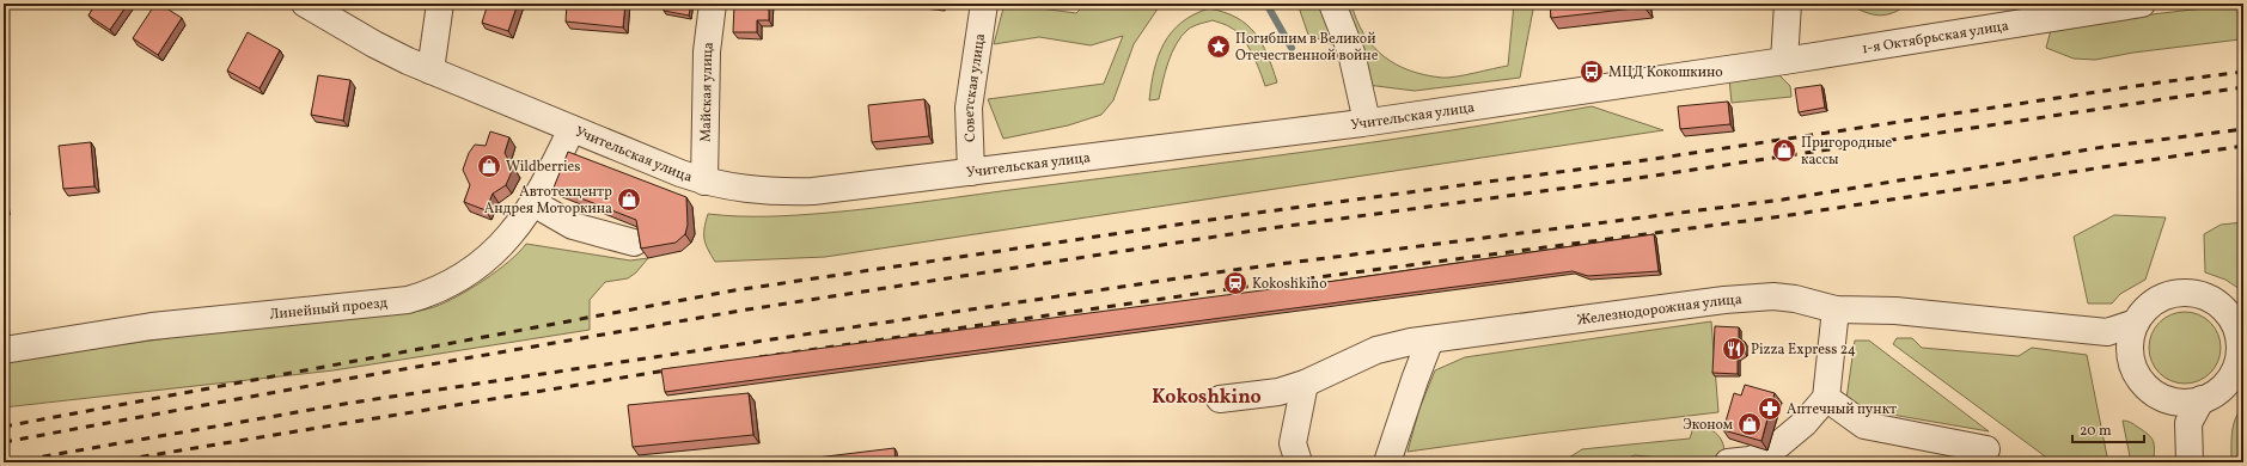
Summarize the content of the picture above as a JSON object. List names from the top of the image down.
{
  "streets": {
    "street": [
      "1-я Октябрьская улица",
      "Советская улица",
      "Майская улица",
      "Учительская улица",
      "Линейный проезд",
      "Железнодорожная улица"
    ]
  },
  "crossings": [
    ["1-я Октябрьская улица", "Учительская улица"],
    ["Советская улица", "Учительская улица"],
    ["Майская улица", "Учительская улица"],
    ["Учительская улица", "Линейный проезд"]
  ],
  "districts": ["Kokoshkino"],
  "places": {
    "place": ["Погибшим в Великой Отечественной войне"],
    "bus stop": ["МЦД Кокошкино"],
    "shop": [
      "Пригородные кассы",
      "Wildberries",
      "Автотехцентр Андрея Моторкина",
      "Эконом"
    ],
    "station": ["Kokoshkino"],
    "restaurant": ["Pizza Express 24"],
    "pharmacy": ["Аптечный пункт"]
  },
  "scale_bar": "20 m"
}
